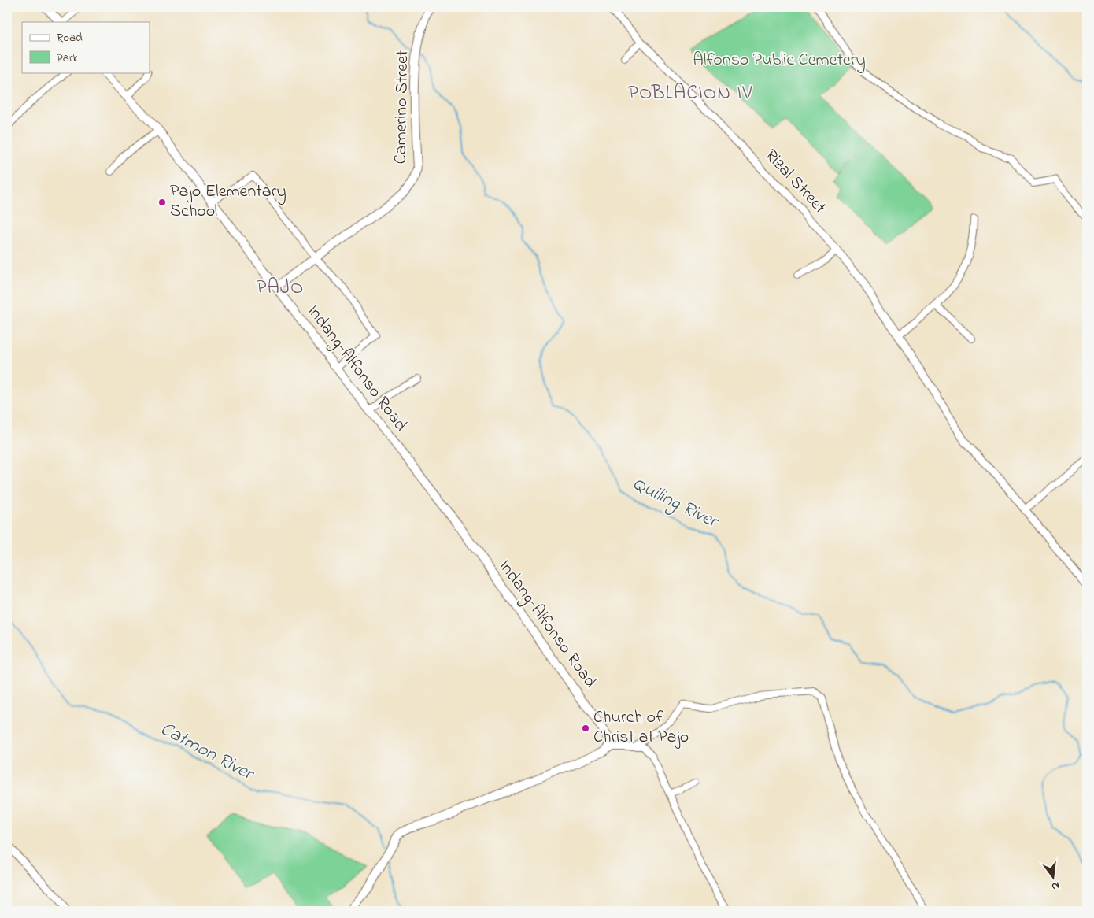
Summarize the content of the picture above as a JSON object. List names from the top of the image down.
{
  "streets": {
    "main road": ["Camerino Street", "Indang-Alfonso Road"],
    "street": ["Rizal Street"]
  },
  "crossings": [
    ["Camerino Street", "Indang-Alfonso Road"]
  ],
  "districts": ["POBLACION IV", "PAJO"],
  "water": ["Quiling River", "Catmon River"],
  "parks": ["Alfonso Public Cemetery"],
  "places": ["Pajo Elementary School", "Church of Christ at Pajo"],
  "legend": ["Road", "Park"],
  "north": "bottom"
}
